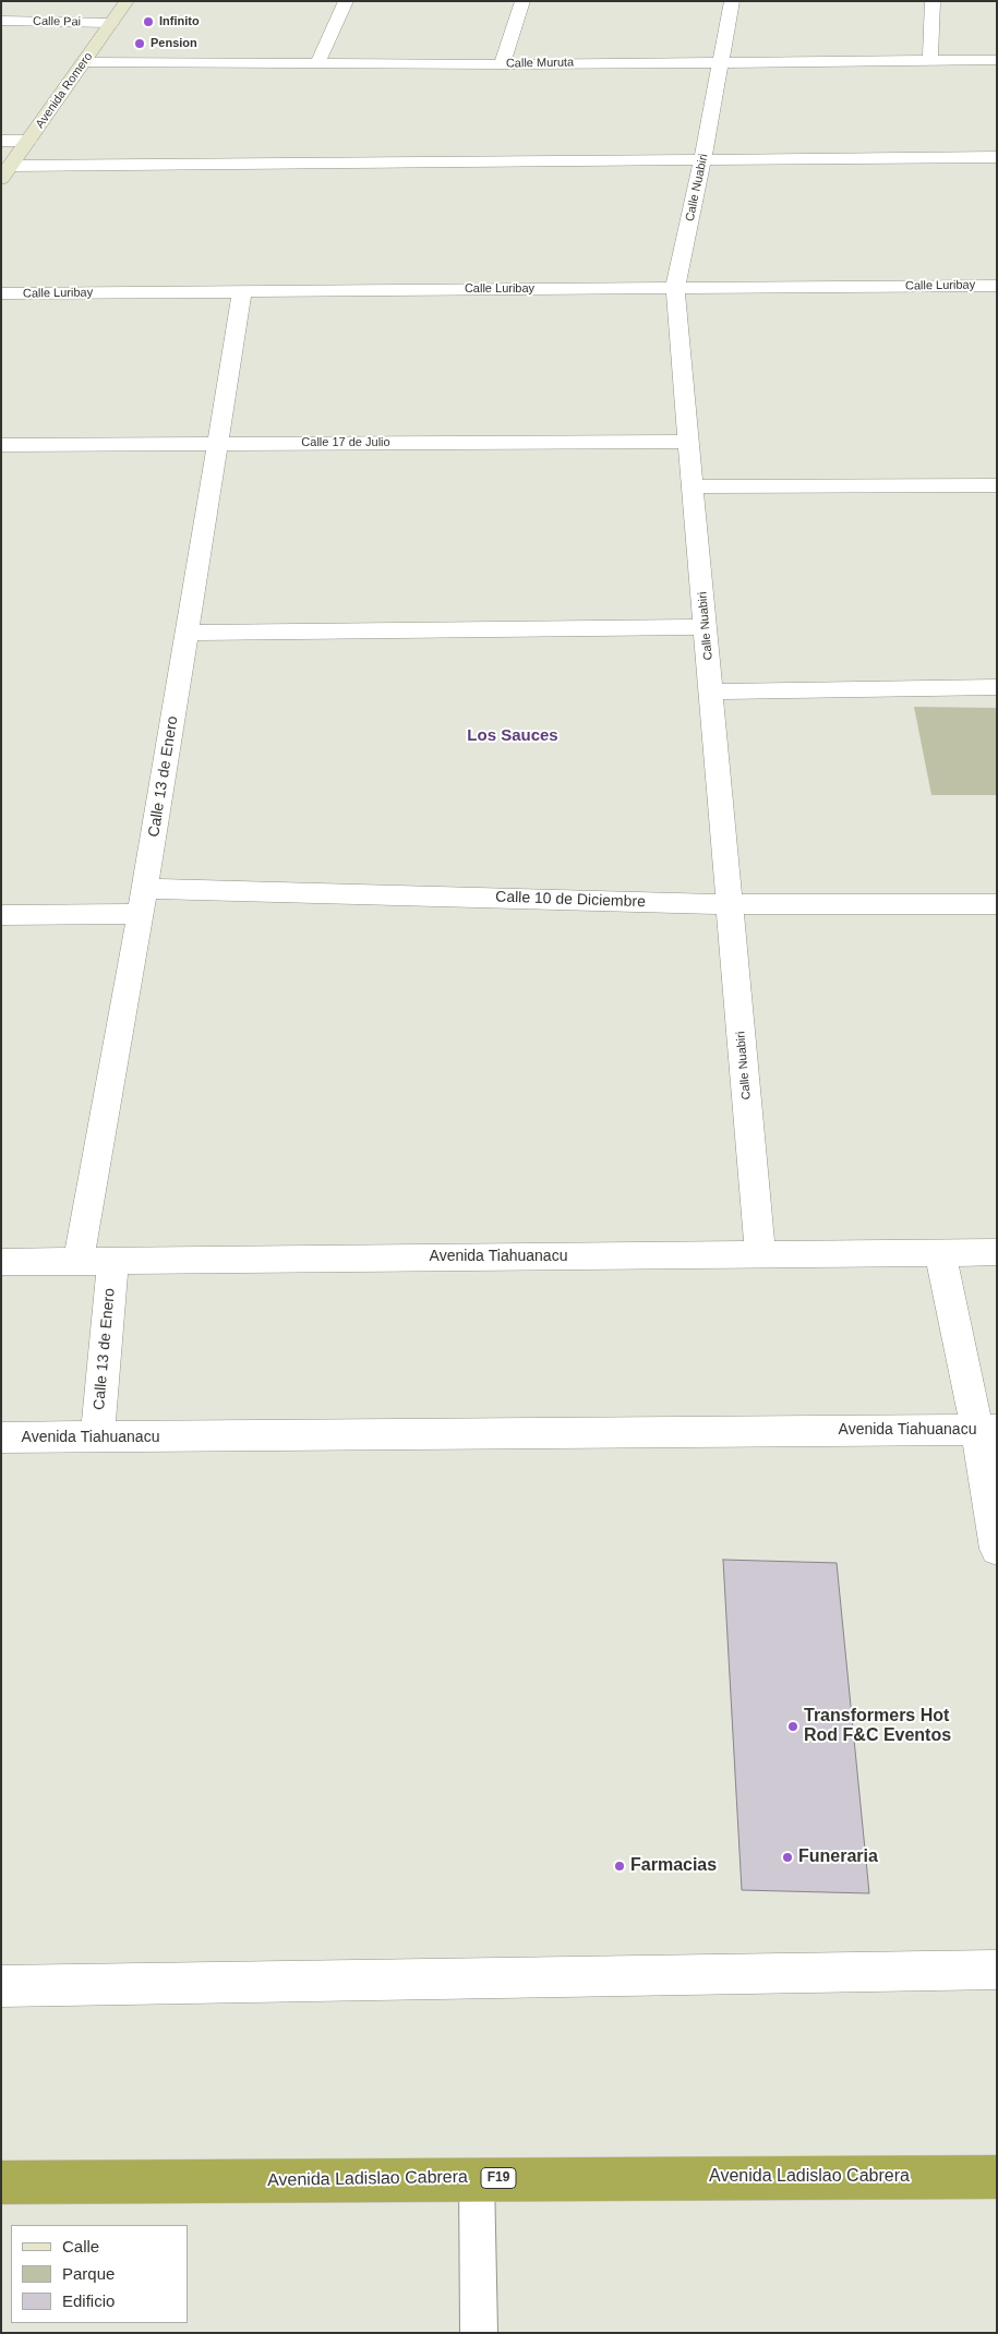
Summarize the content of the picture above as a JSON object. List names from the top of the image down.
{
  "streets": {
    "highway": ["Avenida Ladislao Cabrera", "F19"],
    "street": [
      "Calle Pai",
      "Calle Muruta",
      "Avenida Romero",
      "Calle Nuabiri",
      "Calle Luribay",
      "Calle 17 de Julio",
      "Calle 13 de Enero",
      "Calle 10 de Diciembre",
      "Avenida Tiahuanacu"
    ]
  },
  "crossings": [
    ["Calle Pai", "Avenida Romero"],
    ["Calle Muruta", "Avenida Romero"],
    ["Calle Muruta", "Calle Nuabiri"],
    ["Calle Nuabiri", "Calle Luribay"],
    ["Calle Nuabiri", "Calle 17 de Julio"],
    ["Calle Nuabiri", "Calle 10 de Diciembre"],
    ["Calle Nuabiri", "Avenida Tiahuanacu"],
    ["Calle Luribay", "Calle 13 de Enero"],
    ["Calle 17 de Julio", "Calle 13 de Enero"],
    ["Calle 13 de Enero", "Calle 10 de Diciembre"],
    ["Calle 13 de Enero", "Avenida Tiahuanacu"]
  ],
  "districts": ["Los Sauces"],
  "places": [
    "Infinito",
    "Pension",
    "Transformers Hot Rod F&C Eventos",
    "Funeraria",
    "Farmacias"
  ],
  "legend": ["Calle", "Parque", "Edificio"]
}
